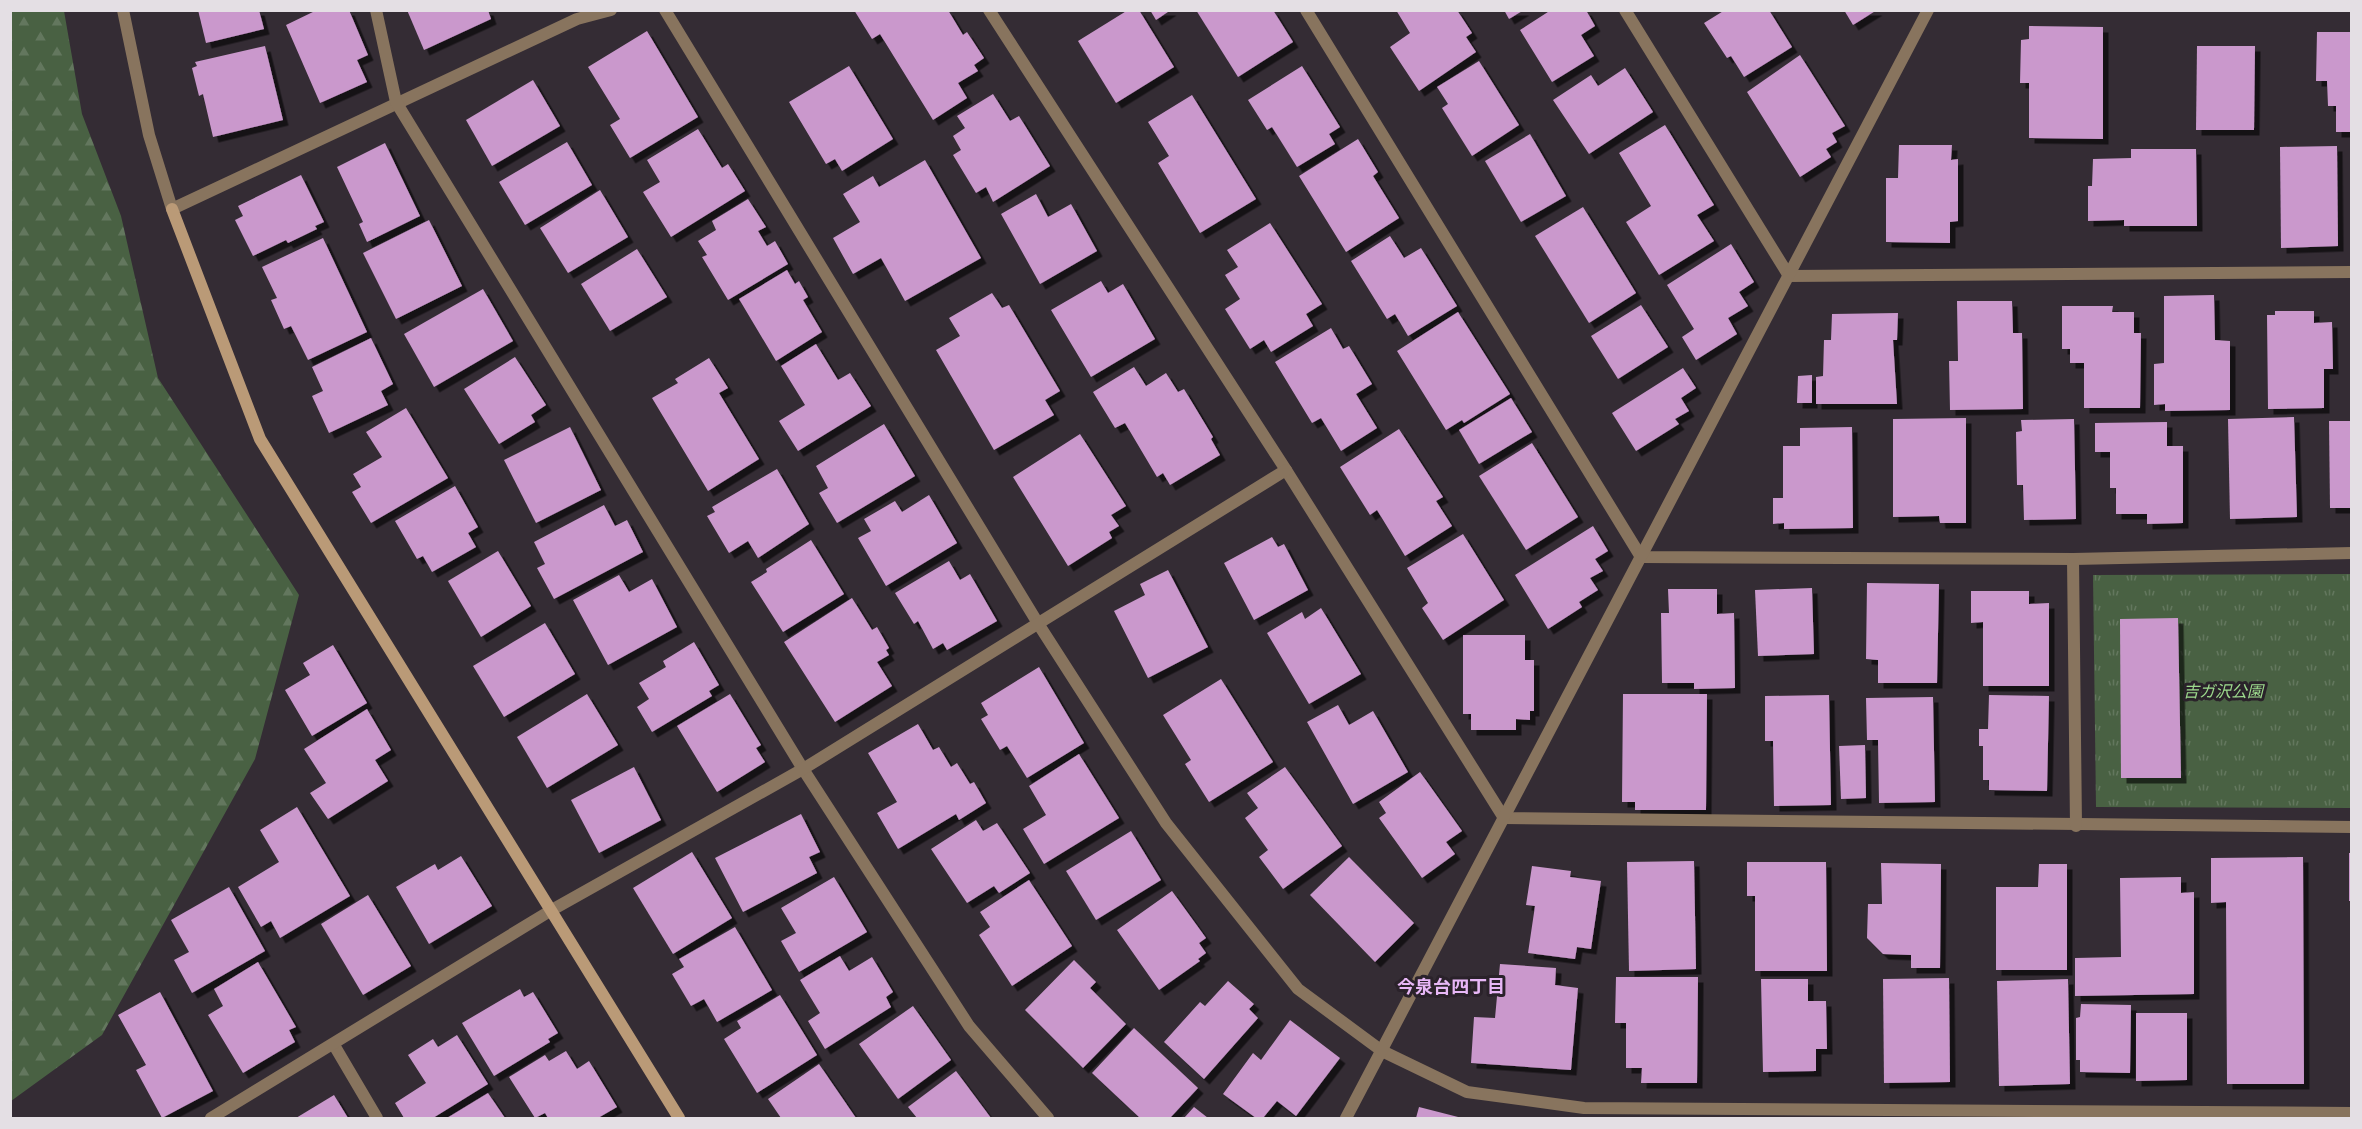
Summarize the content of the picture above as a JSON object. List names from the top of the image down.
{
  "districts": ["今泉台四丁目"],
  "parks": ["吉ガ沢公園"]
}
